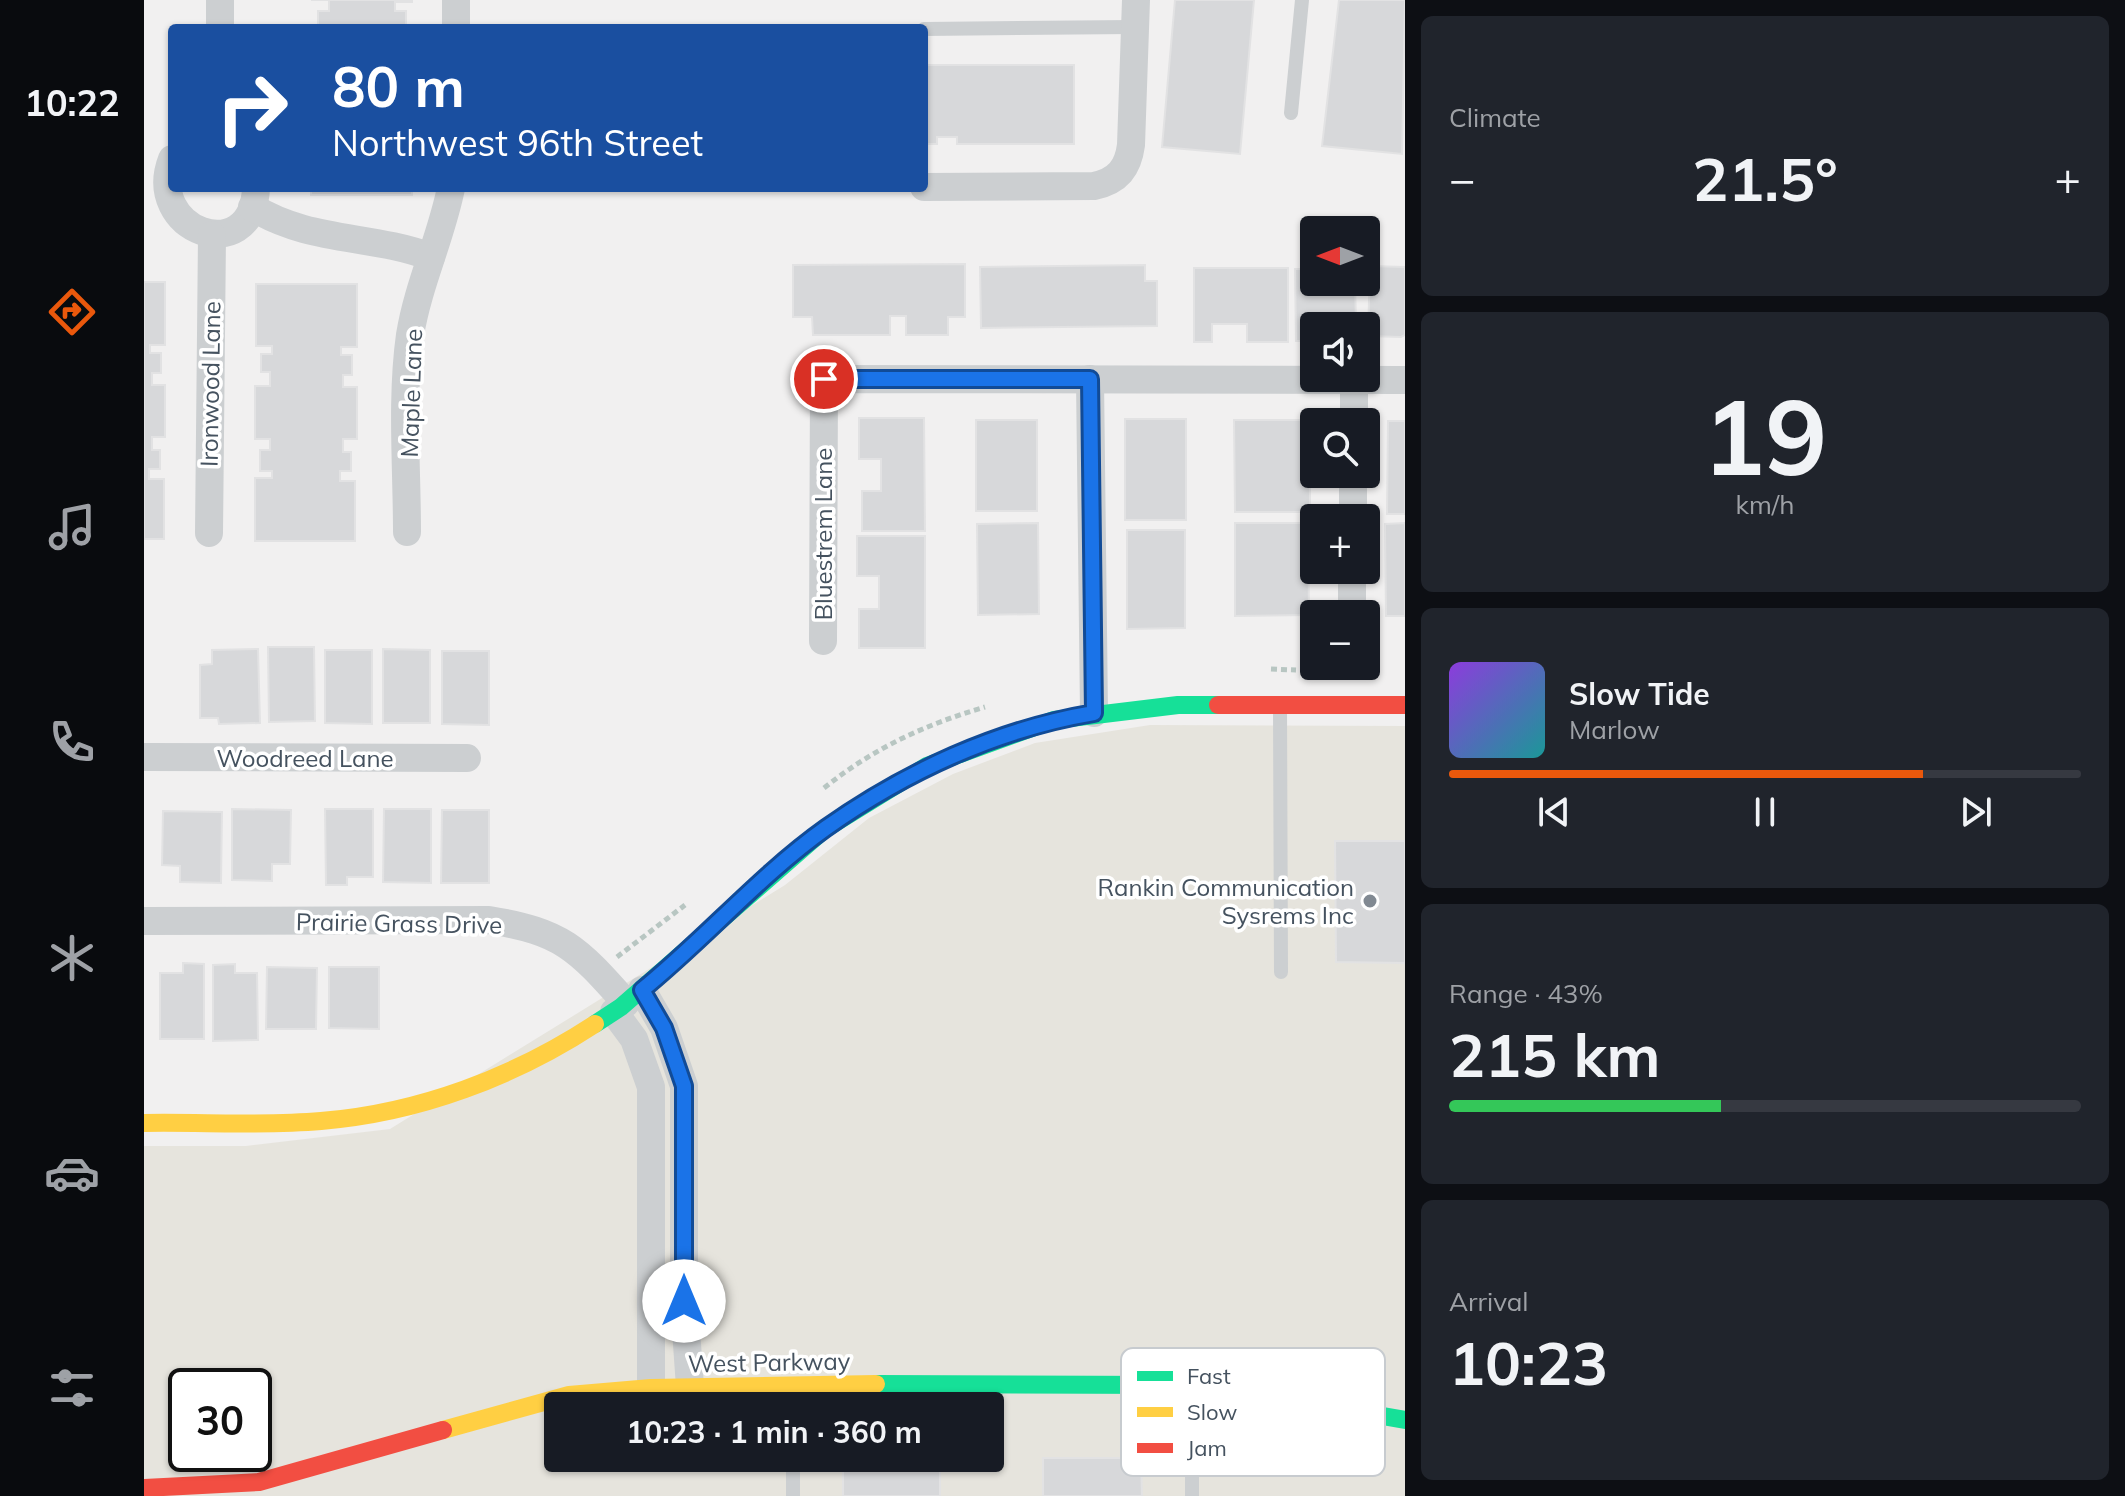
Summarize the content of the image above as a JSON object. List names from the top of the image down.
{
  "streets": {
    "street": [
      "Ironwood Lane",
      "Maple Lane",
      "Bluestrem Lane",
      "Woodreed Lane",
      "Prairie Grass Drive",
      "West Parkway"
    ]
  },
  "places": ["Rankin Communication Sysrems Inc"],
  "legend": ["Fast", "Slow", "Jam"],
  "north": "left",
  "page": {
    "tabs": "10:22",
    "tile": [
      "Climate",
      ["19", "km/h"],
      ["Range · 43%", "215 km"],
      ["Arrival", "10:23"]
    ],
    "turn": ["80 m", "Northwest 96th Street"],
    "heat": ["−", "21.5°", "+"],
    "map_buttons": ["+", "−"],
    "song": ["Slow Tide", "Marlow"],
    "limit": "30",
    "trip": "10:23 · 1 min · 360 m"
  }
}
